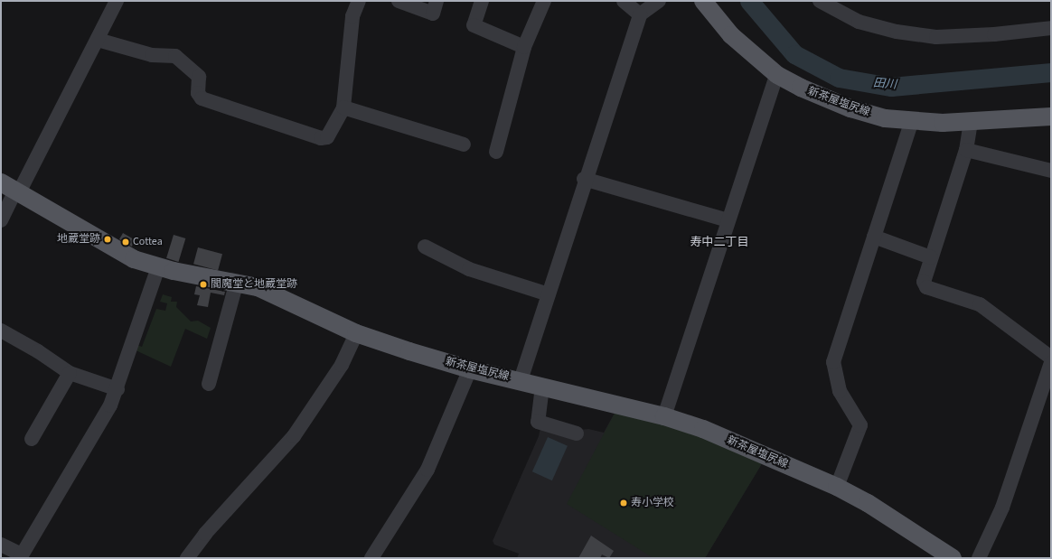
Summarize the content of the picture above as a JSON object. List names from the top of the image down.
{
  "streets": {
    "main road": ["新茶屋塩尻線"]
  },
  "districts": ["寿中二丁目"],
  "water": ["田川"],
  "places": [
    "地蔵堂跡",
    "Cottea",
    "閻魔堂と地蔵堂跡",
    "寿小学校"
  ]
}
